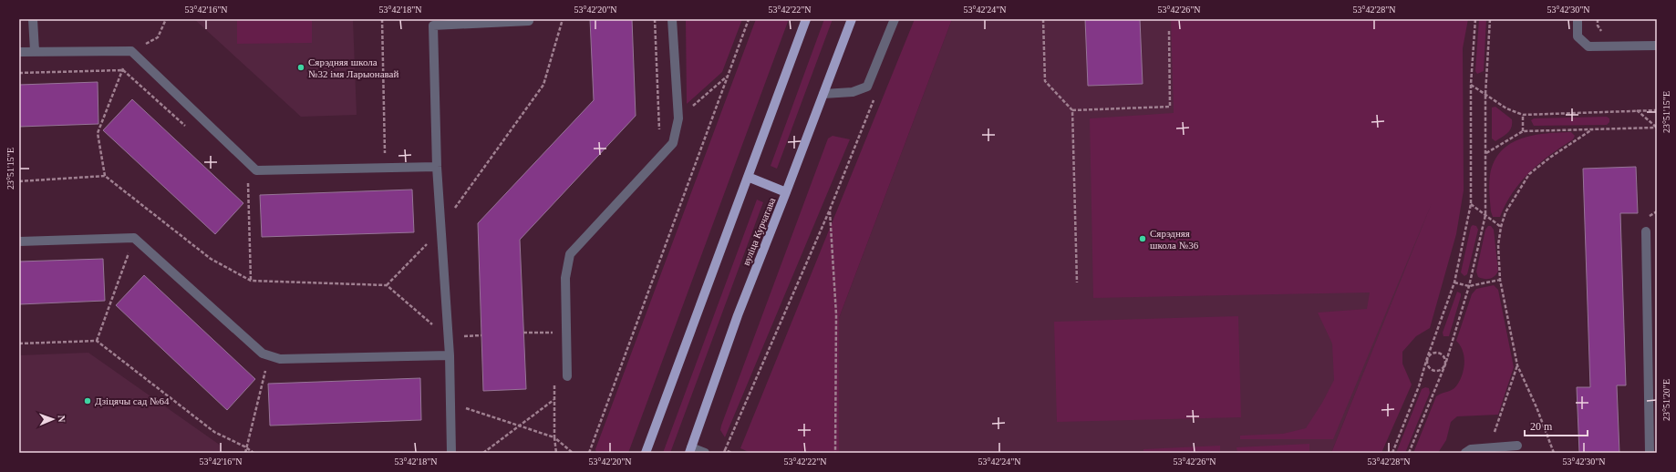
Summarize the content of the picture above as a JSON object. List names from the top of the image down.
{
  "streets": {
    "main road": ["вуліца Курчатава"]
  },
  "places": ["Сярэдняя школа №32 імя Ларыонавай", "Сярэдняя школа №36", "Дзіцячы сад №64"],
  "scale_bar": "20 m",
  "north": "right",
  "coordinates": [
    "53°42'16\"N",
    "53°42'18\"N",
    "53°42'20\"N",
    "53°42'22\"N",
    "53°42'24\"N",
    "53°42'26\"N",
    "53°42'28\"N",
    "53°42'30\"N",
    "23°51'15\"E",
    "23°51'20\"E"
  ]
}
